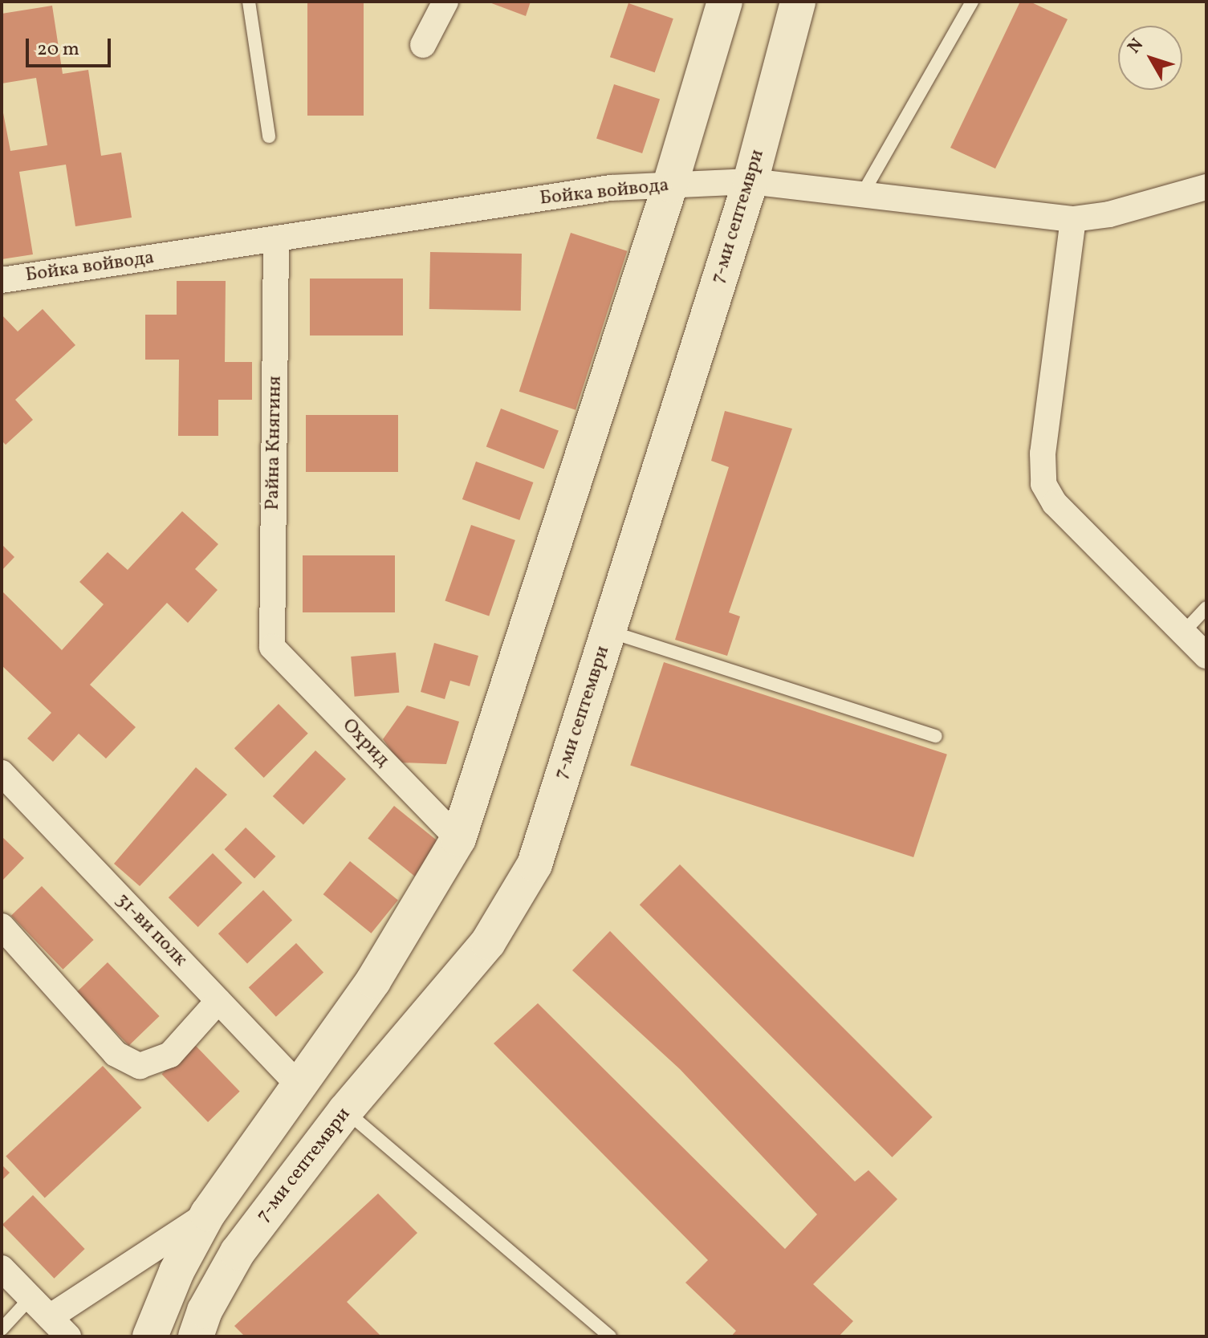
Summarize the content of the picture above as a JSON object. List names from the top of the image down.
{
  "streets": {
    "main road": ["7-ми септември"],
    "street": [
      "Бойка войвода",
      "Райна Княгиня",
      "Охрид",
      "31-ви полк"
    ]
  },
  "crossings": [
    ["Бойка войвода", "7-ми септември"],
    ["Бойка войвода", "Райна Княгиня"],
    ["Райна Княгиня", "Охрид"]
  ],
  "scale_bar": "20 m",
  "north": "top left"
}
